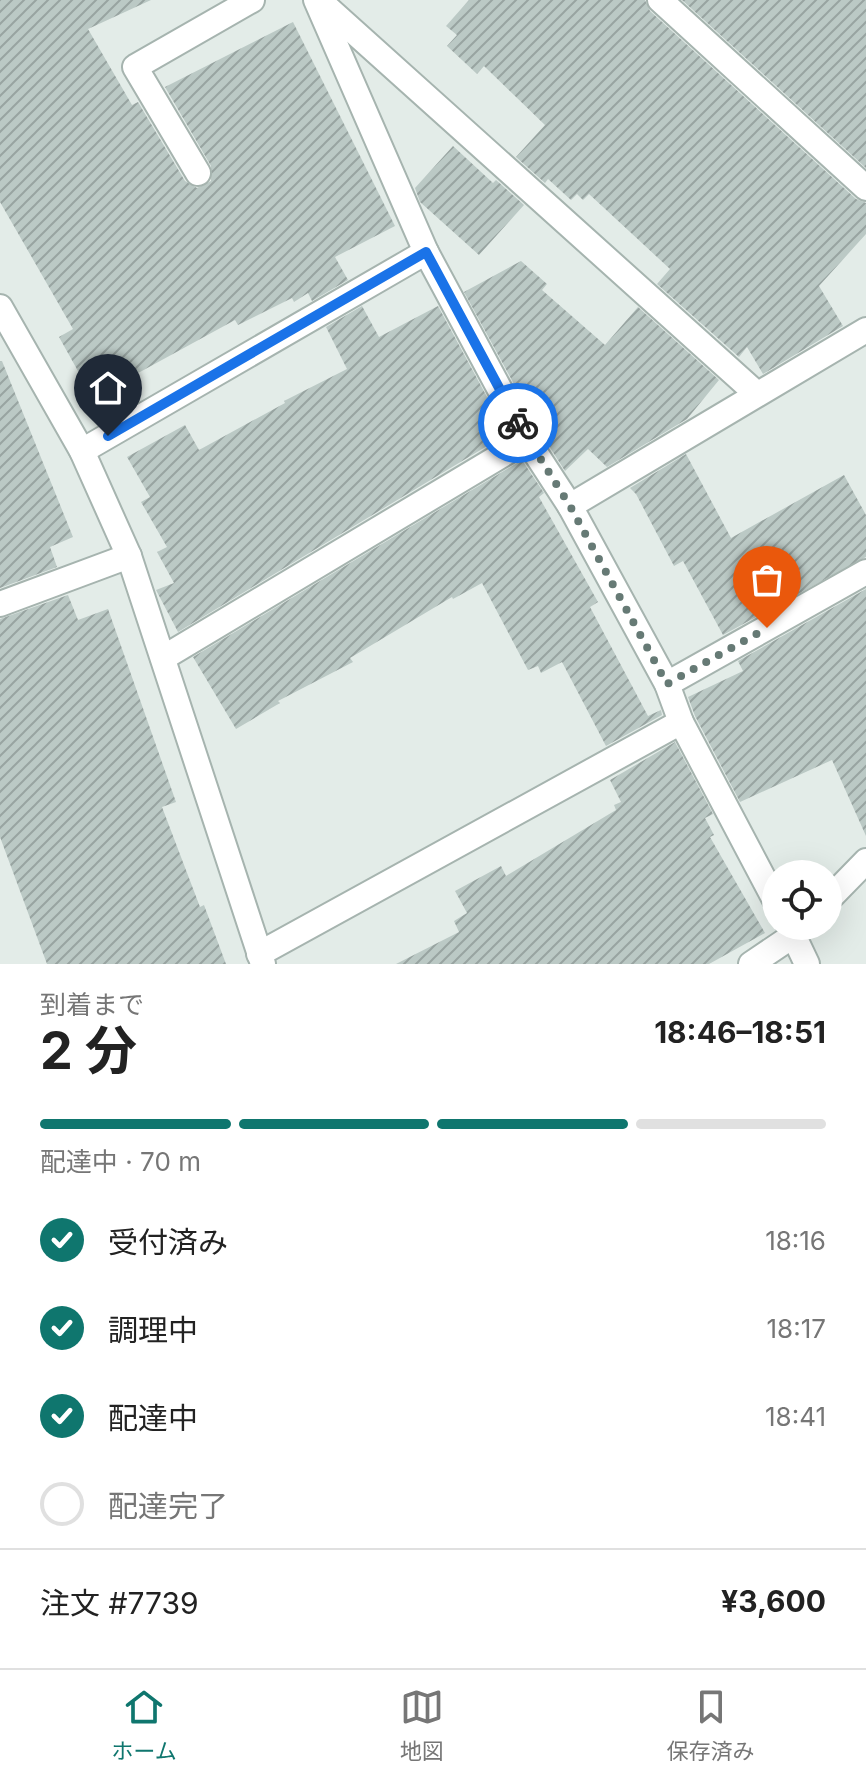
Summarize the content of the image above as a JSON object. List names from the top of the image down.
{
  "page": {
    "heading": ["2 分", "到着まで", "18:46–18:51"],
    "panel": ["注文 #7739", "¥3,600"],
    "bar": "配達中 · 70 m",
    "list": [
      ["受付済み", "18:16"],
      ["調理中", "18:17"],
      ["配達中", "18:41"],
      "配達完了"
    ],
    "tabs": ["ホーム", "地図", "保存済み"]
  }
}
